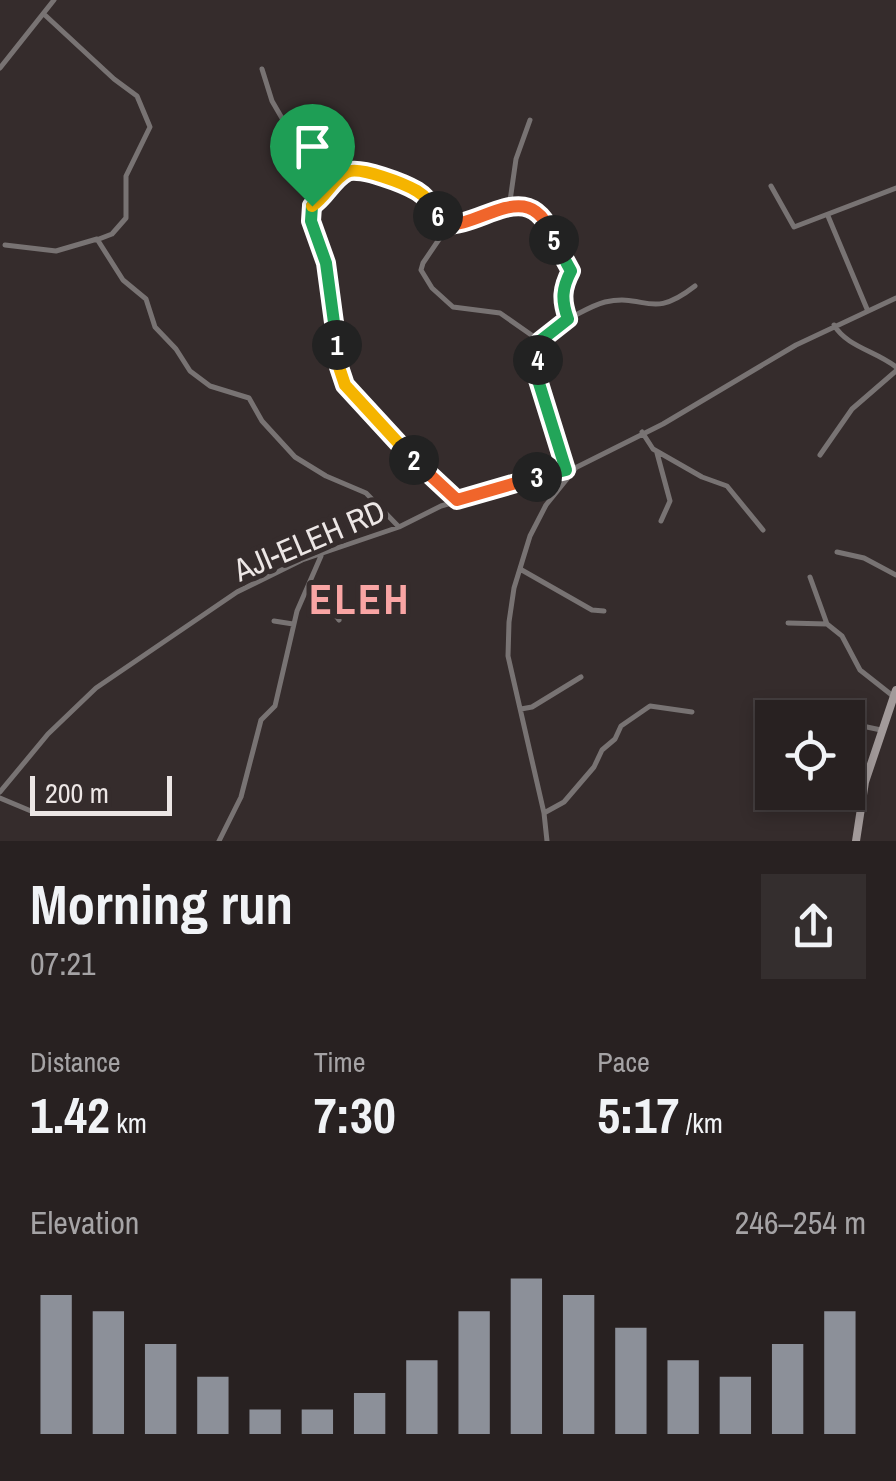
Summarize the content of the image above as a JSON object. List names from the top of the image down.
{
  "streets": {
    "street": ["AJI-ELEH RD"]
  },
  "districts": ["ELEH"],
  "scale_bar": "200 m",
  "page": {
    "pins": [
      "6",
      "5",
      "1",
      "4",
      "2",
      "3"
    ],
    "scale": "200 m",
    "heading": ["Morning run", "07:21"],
    "stats": [
      ["Distance", "1.42 km"],
      ["Time", "7:30"],
      ["Pace", "5:17 /km"]
    ],
    "chart": ["Elevation", "246–254 m"]
  }
}
